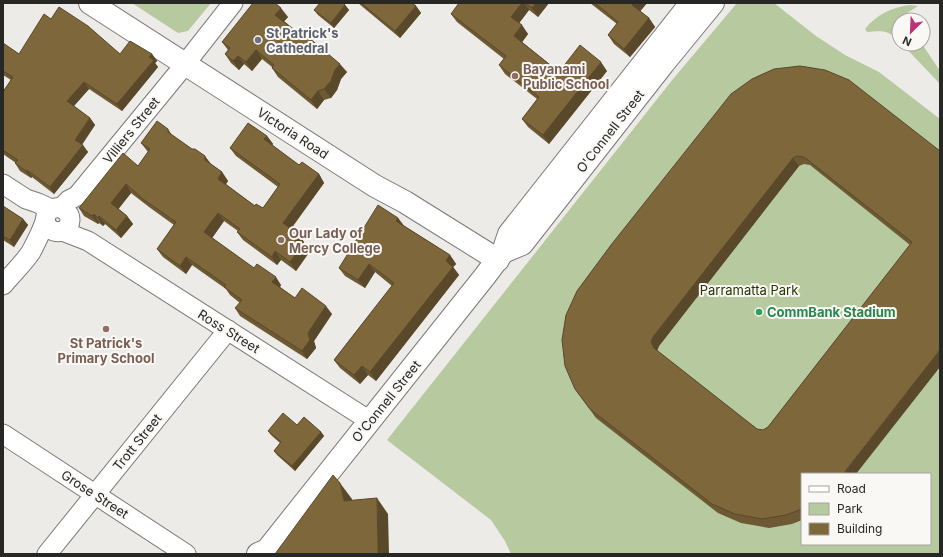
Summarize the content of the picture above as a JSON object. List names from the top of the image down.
{
  "streets": {
    "main road": ["O'Connell Street", "Victoria Road"],
    "street": [
      "Villiers Street",
      "Ross Street",
      "Trott Street",
      "Grose Street"
    ]
  },
  "crossings": [
    ["Villiers Street", "Victoria Road"],
    ["Villiers Street", "Ross Street"],
    ["O'Connell Street", "Victoria Road"],
    ["O'Connell Street", "Ross Street"],
    ["Ross Street", "Trott Street"],
    ["Trott Street", "Grose Street"]
  ],
  "parks": ["Parramatta Park"],
  "places": [
    "St Patrick's Cathedral",
    "Bayanami Public School",
    "Our Lady of Mercy College",
    "CommBank Stadium",
    "St Patrick's Primary School"
  ],
  "legend": ["Road", "Park", "Building"],
  "north": "bottom left"
}
